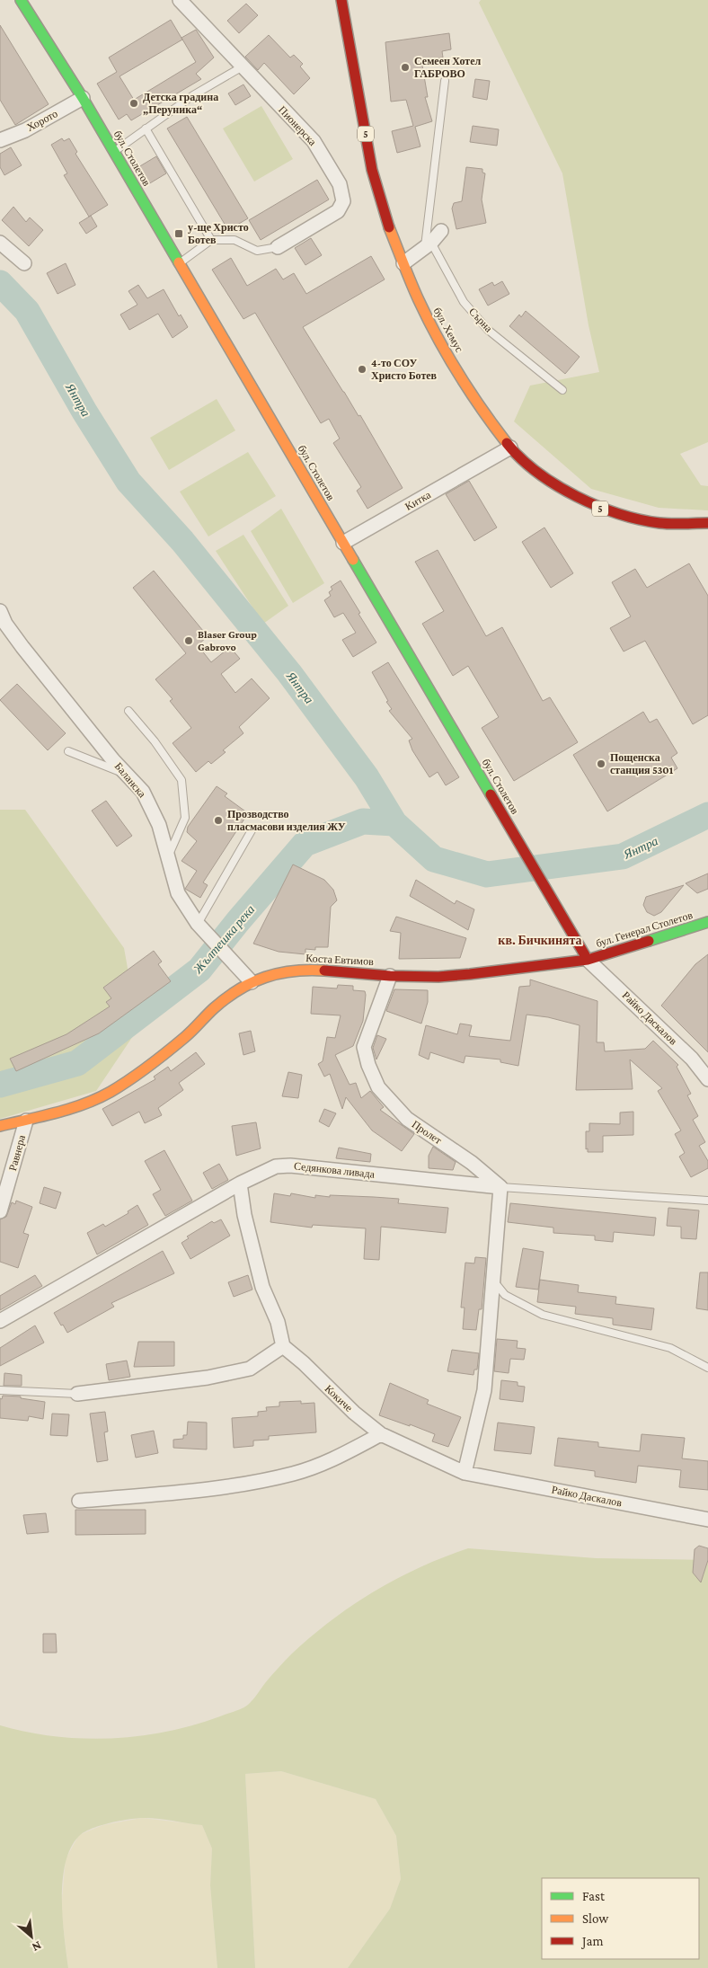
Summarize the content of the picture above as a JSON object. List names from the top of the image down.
{
  "streets": {
    "main road": [
      "5",
      "бул. Столетов",
      "бул. Хемус",
      "бул. Генерал Столетов",
      "Коста Евтимов"
    ],
    "street": [
      "Хорото",
      "Пионерска",
      "Китка",
      "Баланска",
      "Райко Даскалов",
      "Пролет",
      "Равнера",
      "Седянкова ливада",
      "Кокиче"
    ],
    "lane": ["Сърна"]
  },
  "crossings": [
    ["Хорото", "бул. Столетов"],
    ["бул. Столетов", "Китка"],
    ["бул. Столетов", "бул. Генерал Столетов"],
    ["бул. Столетов", "Коста Евтимов"],
    ["бул. Столетов", "Райко Даскалов"],
    ["бул. Хемус", "Китка"],
    ["Баланска", "Коста Евтимов"],
    ["бул. Генерал Столетов", "Коста Евтимов"],
    ["бул. Генерал Столетов", "Райко Даскалов"],
    ["Коста Евтимов", "Райко Даскалов"],
    ["Коста Евтимов", "Пролет"],
    ["Коста Евтимов", "Равнера"],
    ["Пролет", "Седянкова ливада"]
  ],
  "districts": ["кв. Бичкинята"],
  "water": ["Янтра", "Жълтешка река"],
  "places": {
    "other": [
      "Семеен Хотел ГАБРОВО",
      "Детска градина „Перуника“",
      "4-то СОУ Христо Ботев",
      "Blaser Group Gabrovo",
      "Пощенска станция 5301",
      "Прозводство пласмасови изделия ЖУ"
    ],
    "transit": ["у-ще Христо Ботев"]
  },
  "legend": ["Fast", "Slow", "Jam"],
  "north": "bottom right"
}
